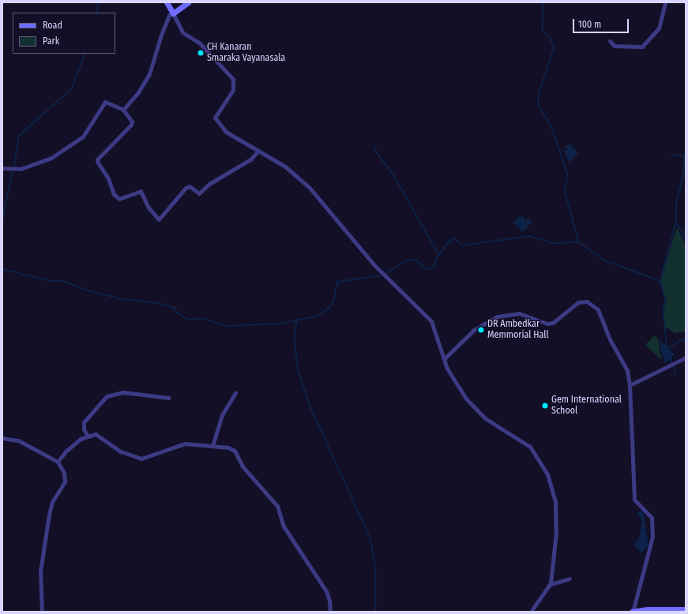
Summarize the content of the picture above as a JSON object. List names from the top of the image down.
{
  "places": ["CH Kanaran Smaraka Vayanasala", "DR Ambedkar Memmorial Hall", "Gem International School"],
  "legend": ["Road", "Park"],
  "scale_bar": "100 m"
}
